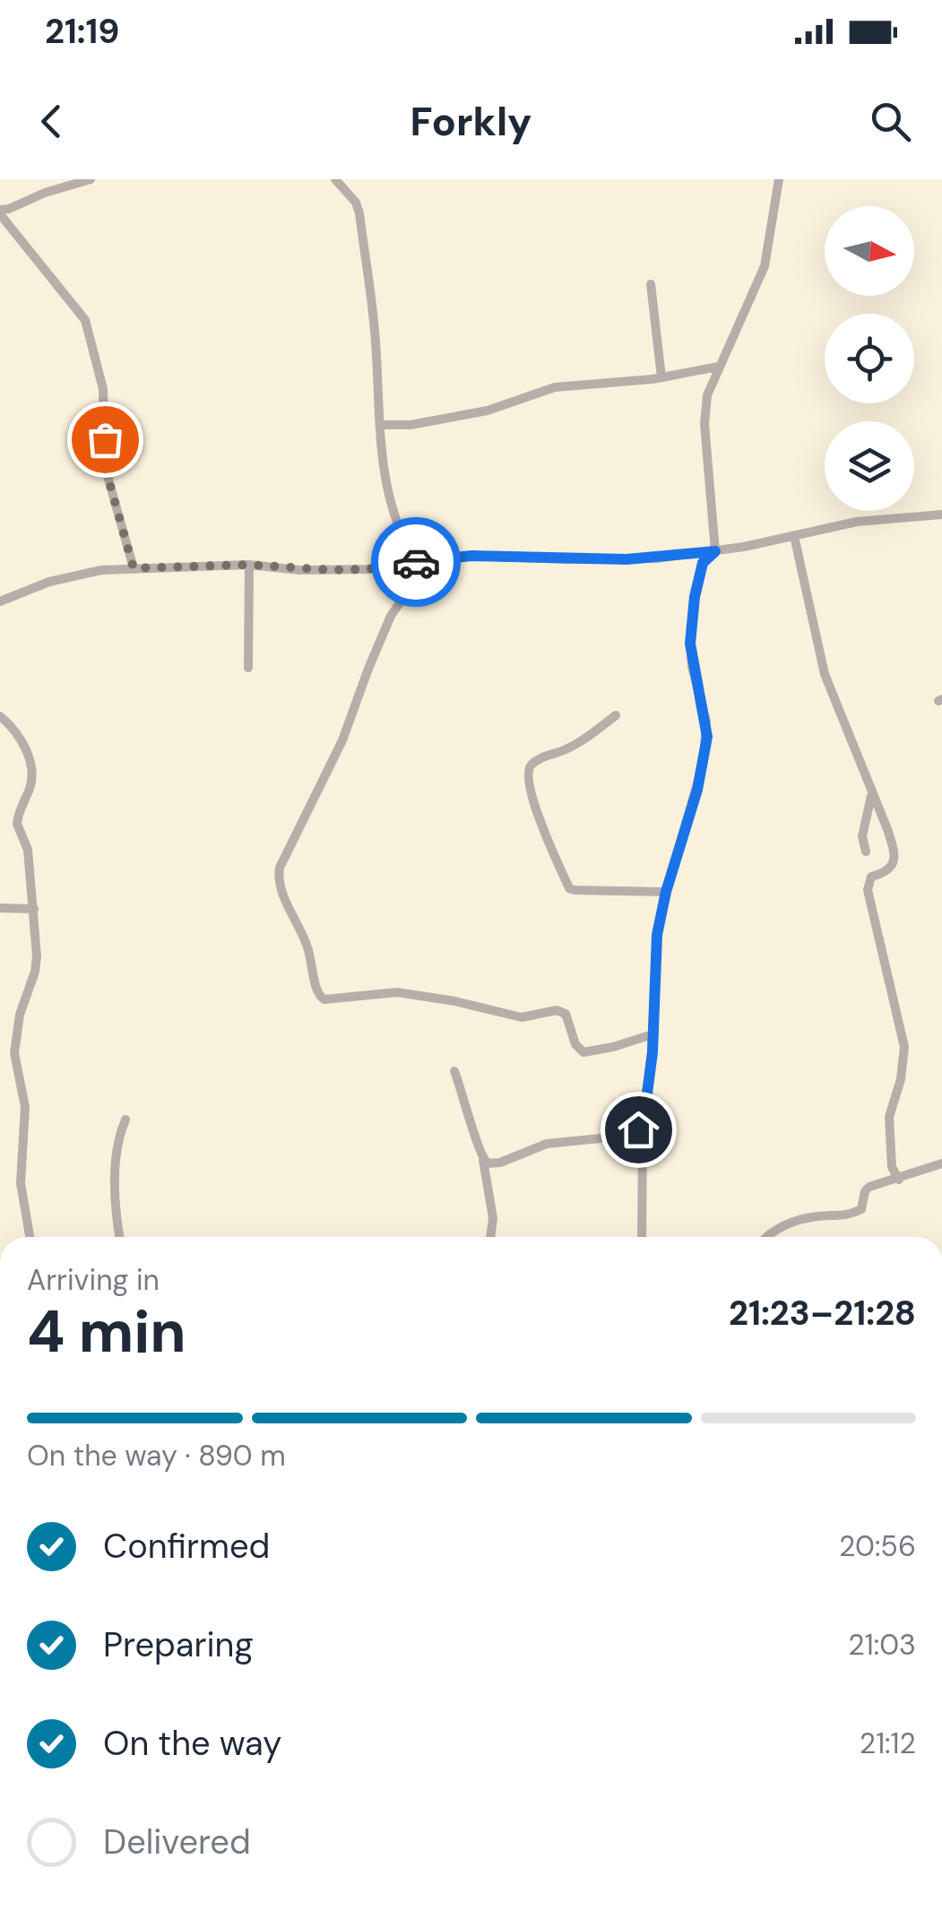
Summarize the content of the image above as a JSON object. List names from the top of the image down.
{
  "north": "right",
  "page": {
    "status": "21:19",
    "header": "Forkly",
    "heading": ["4 min", "Arriving in", "21:23–21:28"],
    "bar": "On the way · 890 m",
    "list": [
      ["Confirmed", "20:56"],
      ["Preparing", "21:03"],
      ["On the way", "21:12"],
      "Delivered"
    ]
  }
}
